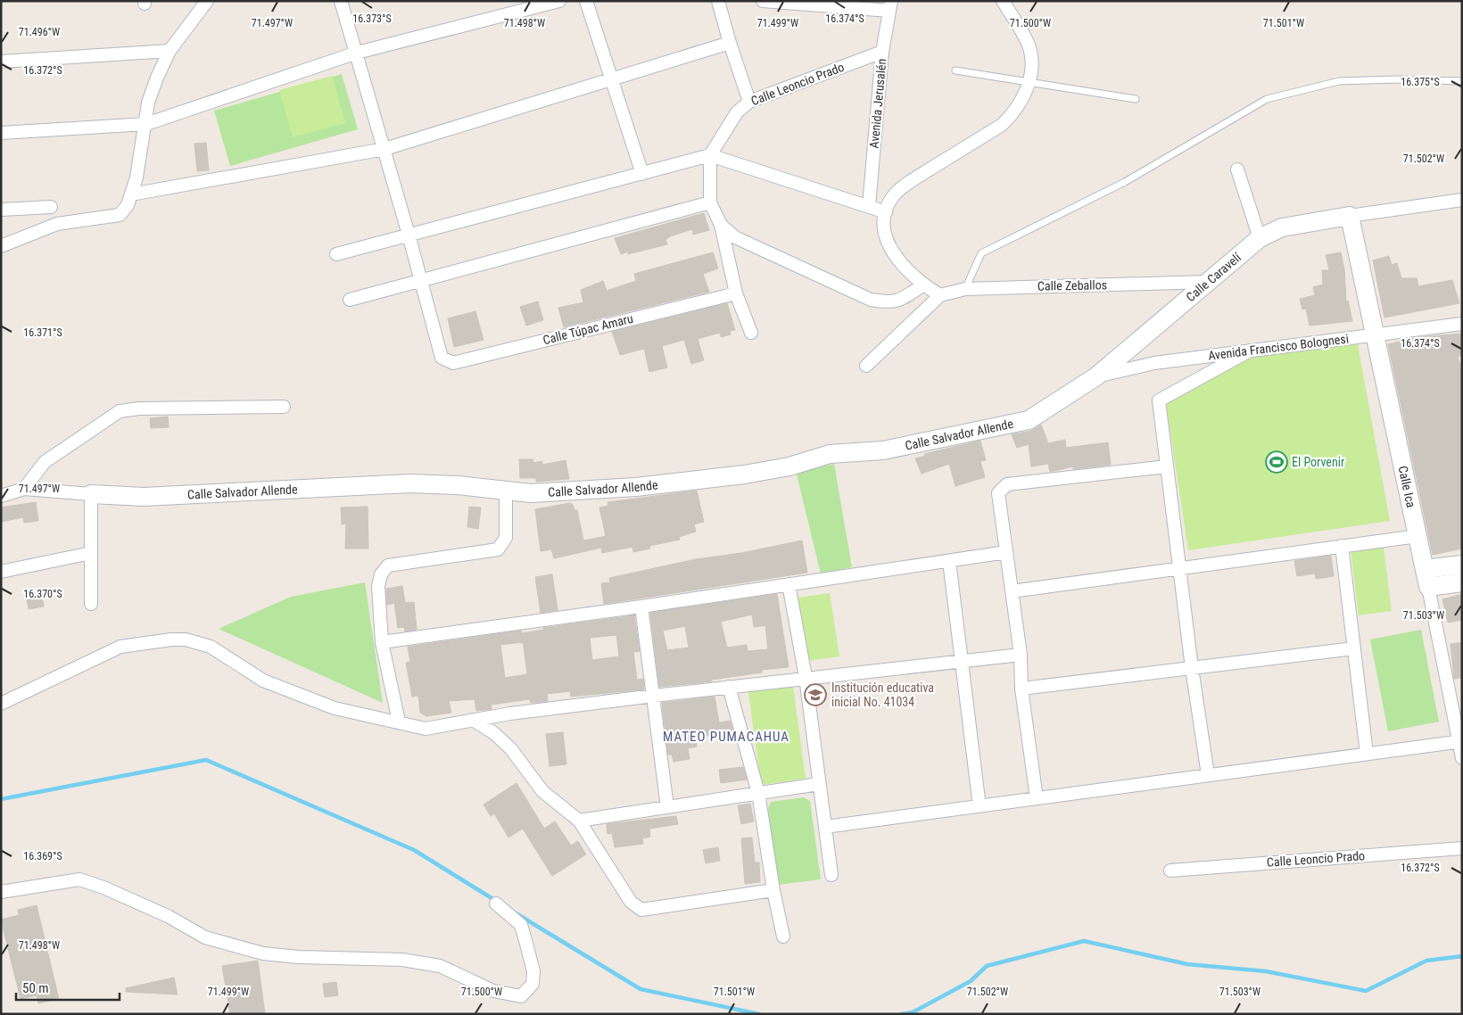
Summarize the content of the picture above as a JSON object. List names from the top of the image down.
{
  "streets": {
    "street": [
      "Calle Leoncio Prado",
      "Avenida Jerusalén",
      "Calle Caravelí",
      "Calle Zeballos",
      "Calle Túpac Amaru",
      "Avenida Francisco Bolognesi",
      "Calle Salvador Allende",
      "Calle Ica"
    ]
  },
  "crossings": [
    ["Calle Leoncio Prado", "Avenida Jerusalén"],
    ["Calle Caravelí", "Calle Zeballos"],
    ["Calle Caravelí", "Avenida Francisco Bolognesi"],
    ["Calle Caravelí", "Calle Salvador Allende"],
    ["Calle Caravelí", "Calle Ica"],
    ["Avenida Francisco Bolognesi", "Calle Salvador Allende"],
    ["Avenida Francisco Bolognesi", "Calle Ica"]
  ],
  "districts": ["MATEO PUMACAHUA"],
  "places": {
    "sports": ["El Porvenir"],
    "school or university": ["Institución educativa inicial No. 41034"]
  },
  "scale_bar": "50 m",
  "coordinates": [
    "16.373°S",
    "16.374°S",
    "71.497°W",
    "71.498°W",
    "71.499°W",
    "71.500°W",
    "71.501°W",
    "71.496°W",
    "16.372°S",
    "16.375°S",
    "71.502°W",
    "16.371°S",
    "16.370°S",
    "71.503°W",
    "16.369°S"
  ]
}
